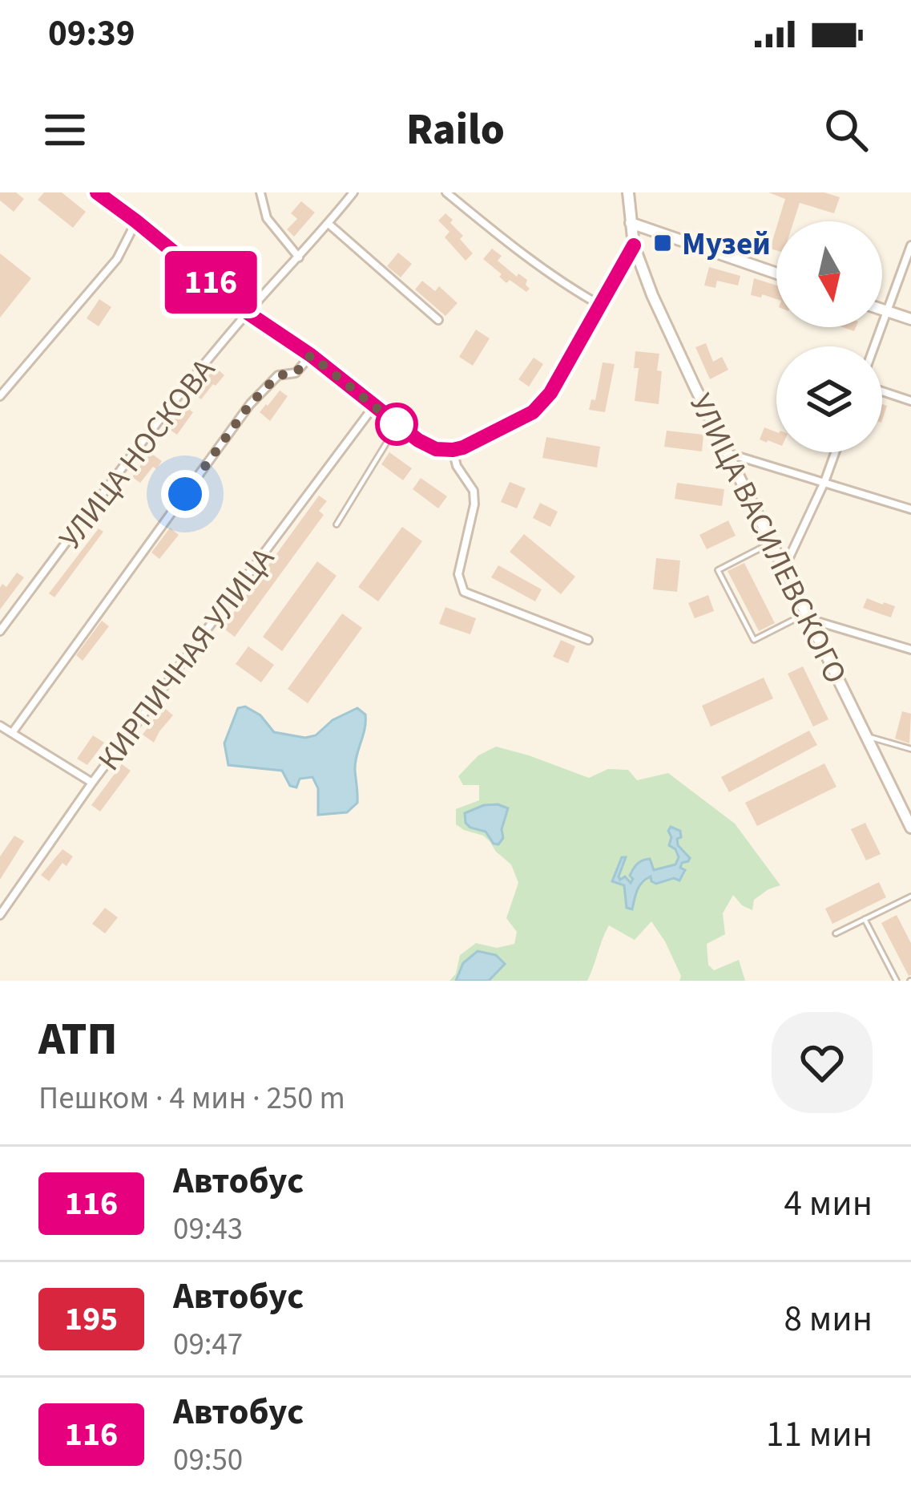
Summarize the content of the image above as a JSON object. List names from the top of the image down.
{
  "streets": {
    "street": ["УЛИЦА НОСКОВА", "УЛИЦА ВАСИЛЕВСКОГО", "КИРПИЧНАЯ УЛИЦА"]
  },
  "places": {
    "transit": ["Музей"]
  },
  "lines": ["bus line 116"],
  "north": "bottom",
  "page": {
    "status": "09:39",
    "header": "Railo",
    "on_map": "116",
    "heading": ["АТП", "Пешком · 4 мин · 250 m"],
    "list": [
      {
        "mark": "116",
        "name": "Автобус",
        "note": "09:43",
        "value": "4 мин"
      },
      {
        "mark": "195",
        "name": "Автобус",
        "note": "09:47",
        "value": "8 мин"
      },
      {
        "mark": "116",
        "name": "Автобус",
        "note": "09:50",
        "value": "11 мин"
      }
    ]
  }
}
